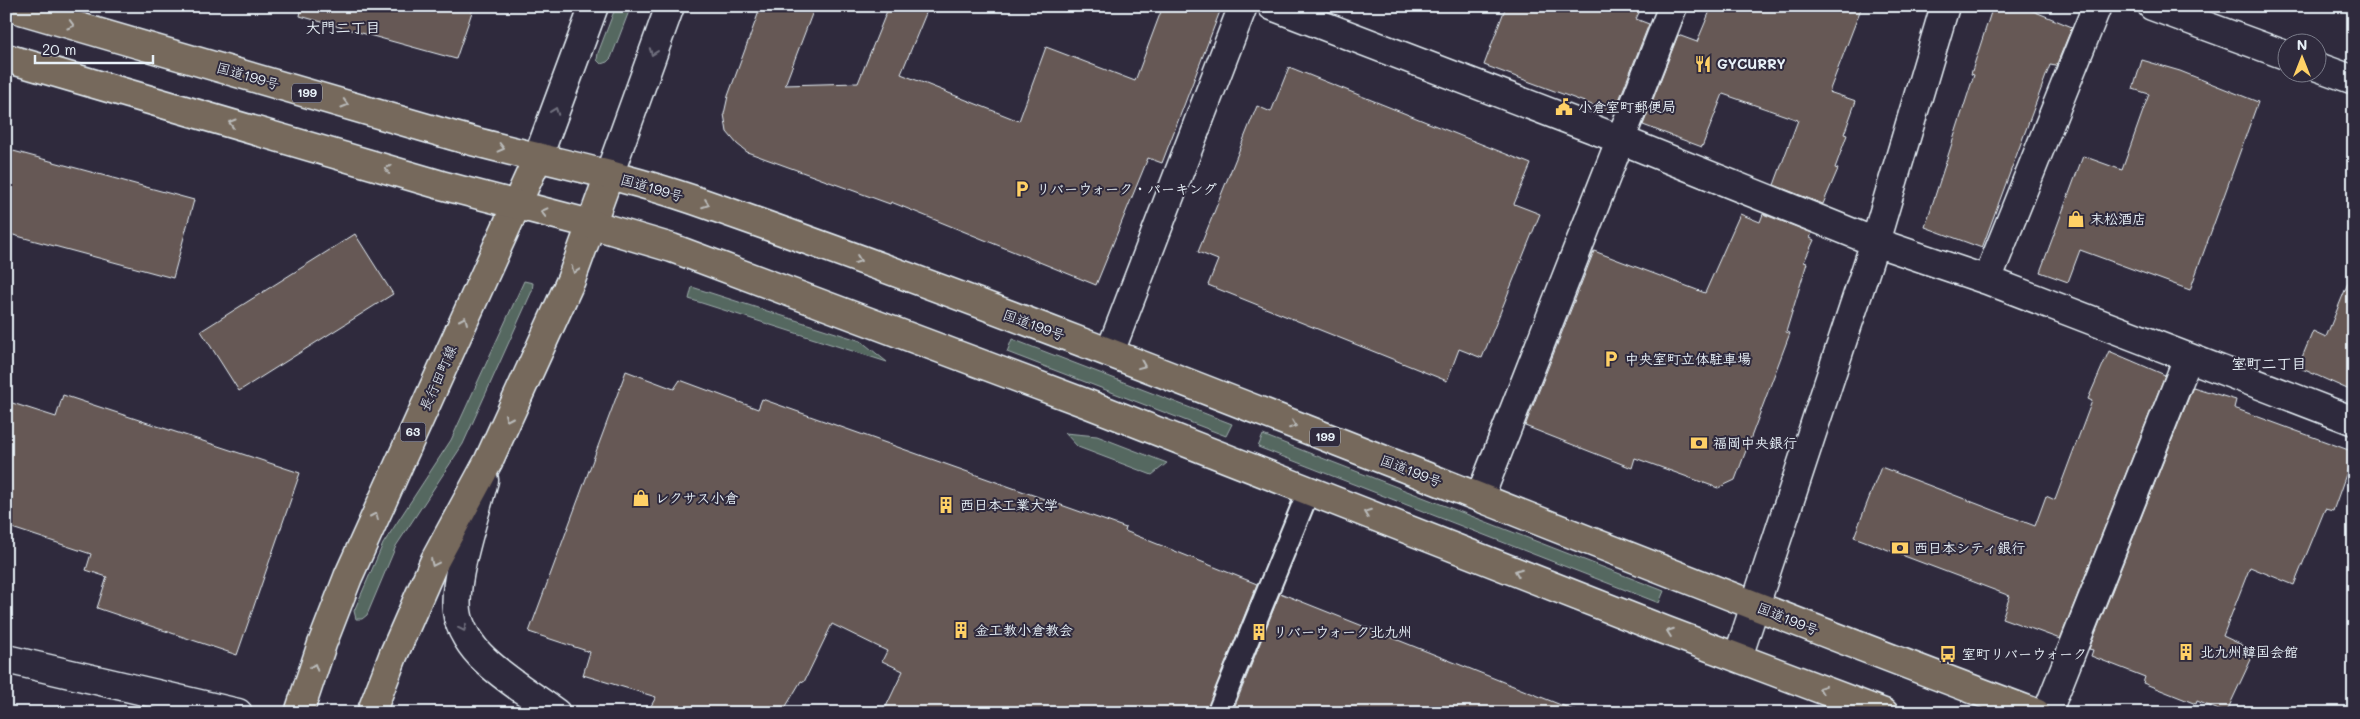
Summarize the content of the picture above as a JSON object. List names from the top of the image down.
{
  "streets": {
    "main road": [
      "国道199号",
      "199",
      "長行田町線",
      "63"
    ]
  },
  "crossings": [
    ["国道199号", "長行田町線"]
  ],
  "districts": ["大門二丁目", "室町二丁目"],
  "places": {
    "restaurant": ["GYCURRY"],
    "public building": ["小倉室町郵便局"],
    "parking": ["リバーウォーク・パーキング", "中央室町立体駐車場"],
    "shop": ["末松酒店", "レクサス小倉"],
    "bank": ["福岡中央銀行", "西日本シティ銀行"],
    "building": [
      "西日本工業大学",
      "金工教小倉教会",
      "リバーウォーク北九州",
      "北九州韓国会館"
    ],
    "bus stop": ["室町リバーウォーク"]
  },
  "scale_bar": "20 m",
  "north": "top"
}
